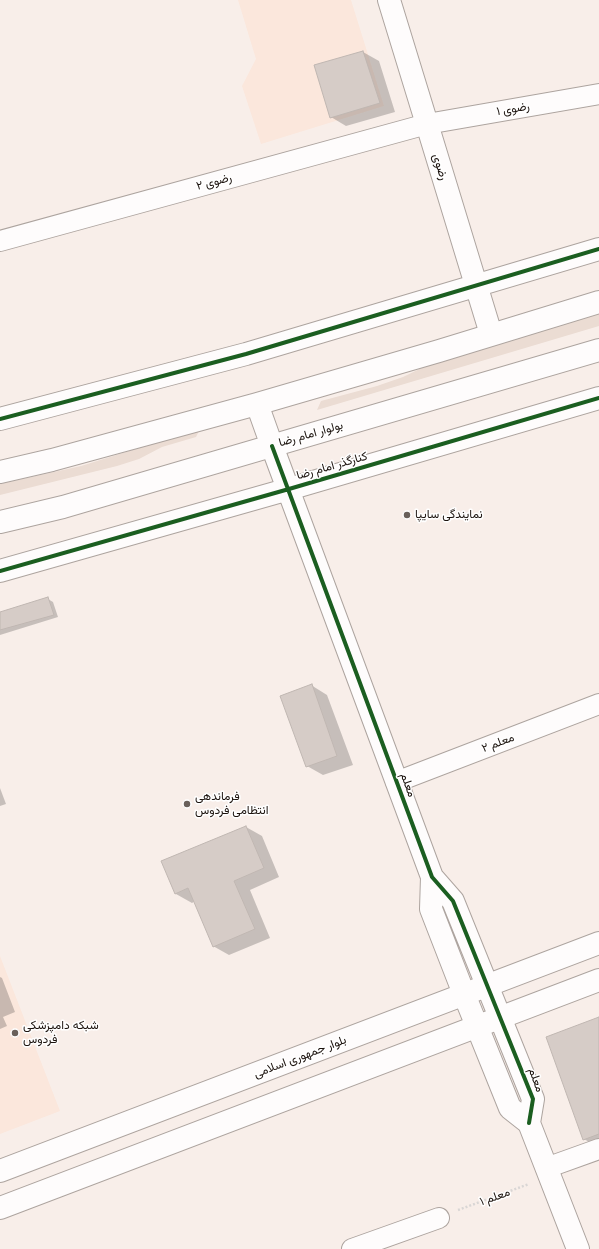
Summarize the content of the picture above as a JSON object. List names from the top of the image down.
{
  "streets": {
    "street": [
      "رضوی ۱",
      "رضوی",
      "رضوی ۲",
      "بولوار امام رضا",
      "کنارگذر امام رضا",
      "معلم ۲",
      "معلم",
      "بلوار جمهوری اسلامی"
    ],
    "path": ["معلم ۱"]
  },
  "crossings": [
    ["رضوی ۱", "رضوی"],
    ["رضوی ۱", "رضوی ۲"],
    ["رضوی", "رضوی ۲"],
    ["بولوار امام رضا", "معلم"],
    ["کنارگذر امام رضا", "معلم"],
    ["معلم ۲", "معلم"],
    ["معلم", "بلوار جمهوری اسلامی"]
  ],
  "places": ["نمایندگی سایپا", "فرماندهی انتظامی فردوس", "شبکه دامپزشکی فردوس"]
}
